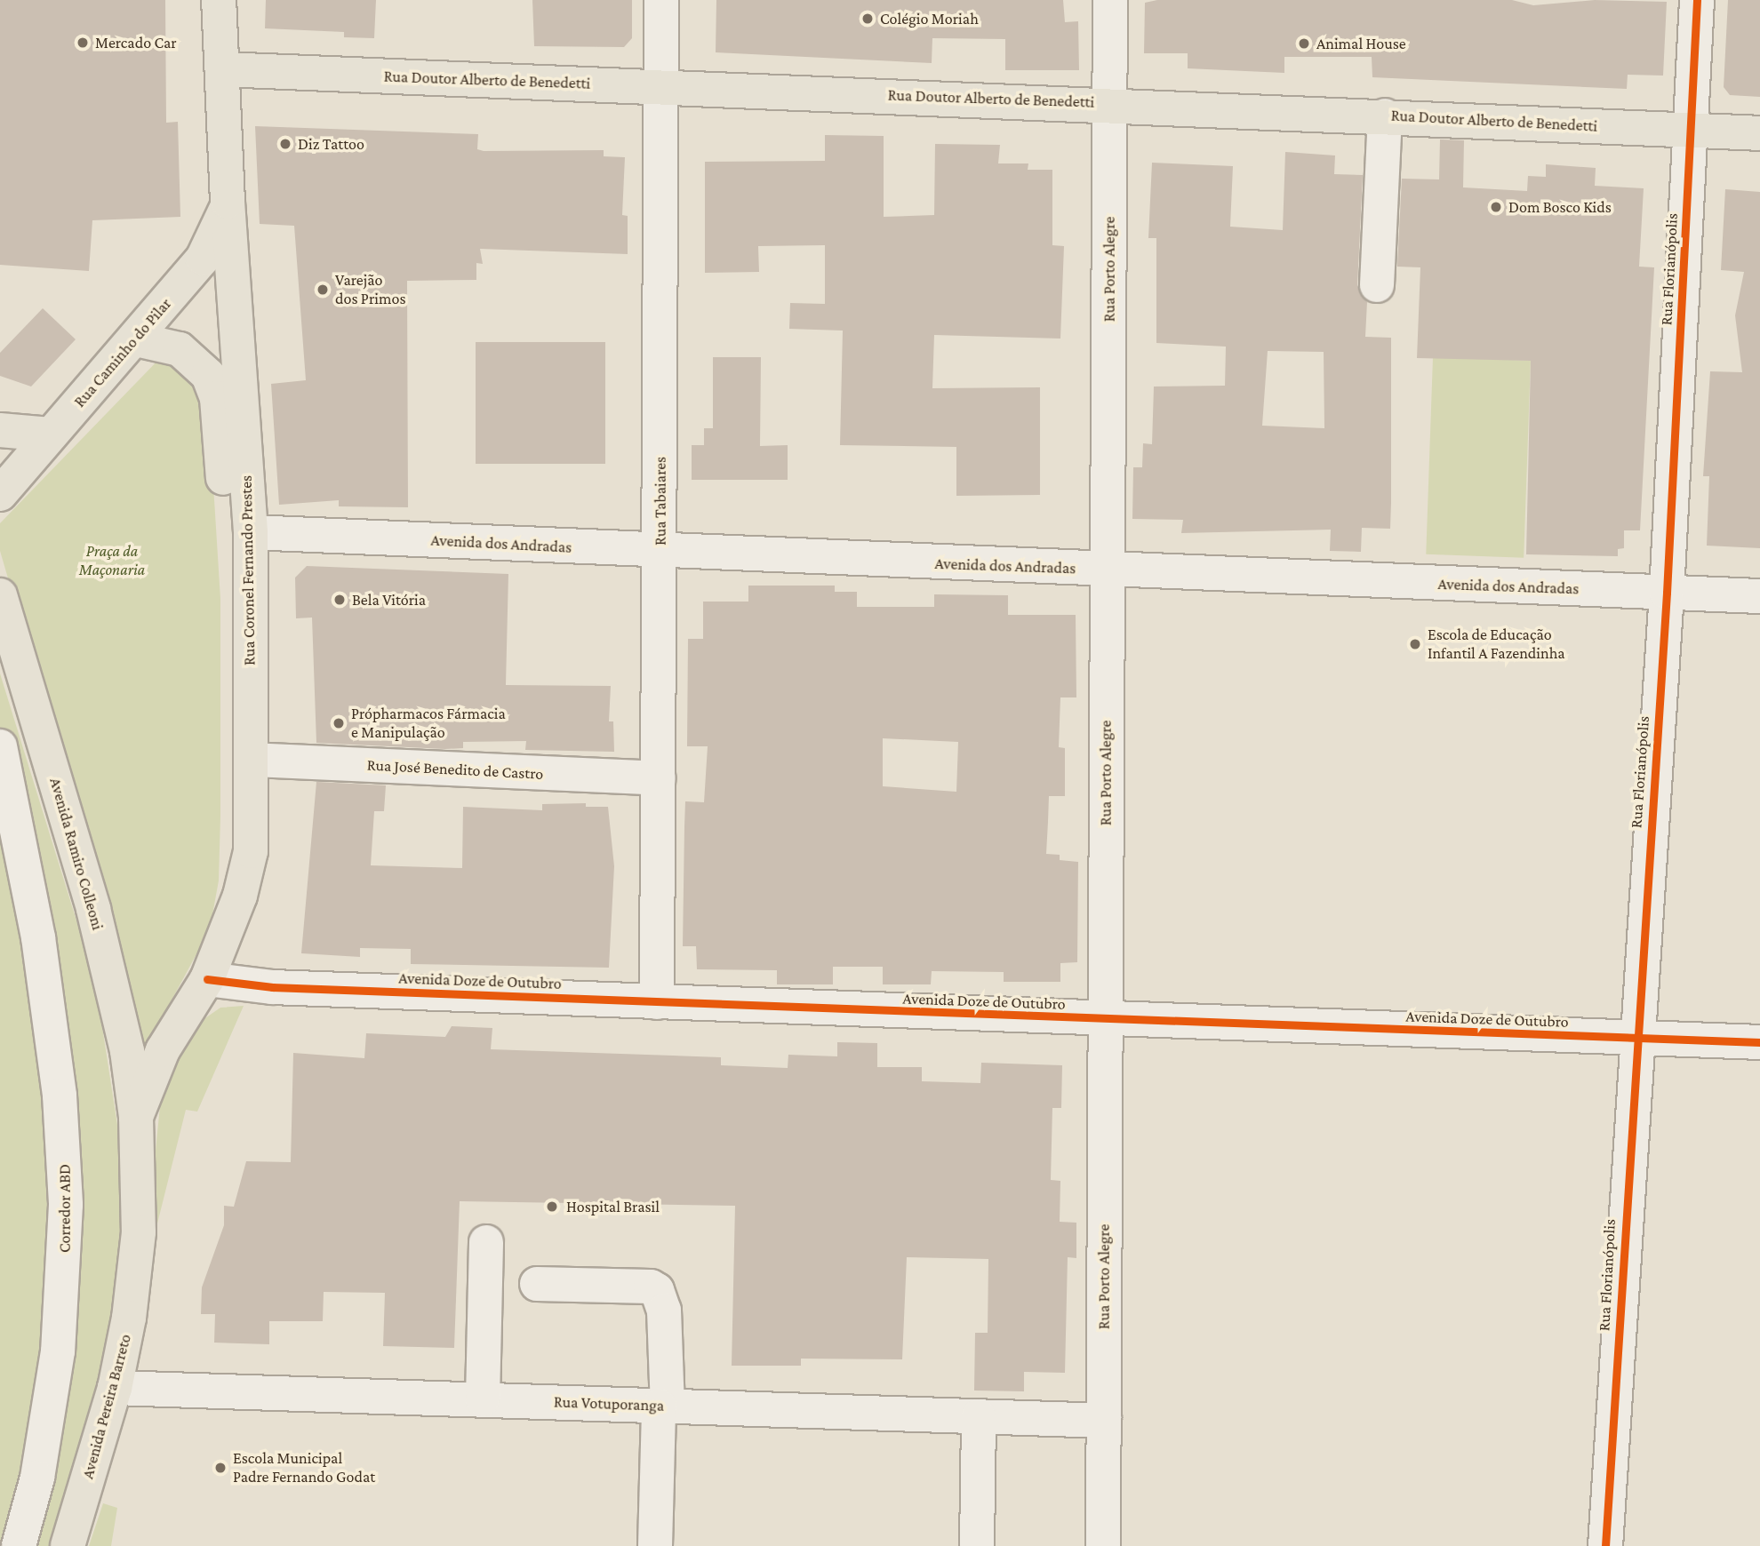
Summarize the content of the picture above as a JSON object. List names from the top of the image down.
{
  "streets": {
    "main road": [
      "Rua Doutor Alberto de Benedetti",
      "Rua Caminho do Pilar",
      "Rua Coronel Fernando Prestes",
      "Avenida Ramiro Colleoni",
      "Avenida Pereira Barreto"
    ],
    "street": [
      "Rua Porto Alegre",
      "Rua Florianópolis",
      "Rua Tabaiares",
      "Avenida dos Andradas",
      "Rua José Benedito de Castro",
      "Avenida Doze de Outubro",
      "Corredor ABD",
      "Rua Votuporanga"
    ]
  },
  "crossings": [
    ["Rua Doutor Alberto de Benedetti", "Rua Porto Alegre"],
    ["Rua Doutor Alberto de Benedetti", "Rua Florianópolis"],
    ["Rua Doutor Alberto de Benedetti", "Rua Tabaiares"],
    ["Rua Doutor Alberto de Benedetti", "Rua Coronel Fernando Prestes"],
    ["Rua Porto Alegre", "Avenida dos Andradas"],
    ["Rua Porto Alegre", "Avenida Doze de Outubro"],
    ["Rua Porto Alegre", "Rua Votuporanga"],
    ["Rua Florianópolis", "Avenida dos Andradas"],
    ["Rua Florianópolis", "Avenida Doze de Outubro"],
    ["Rua Caminho do Pilar", "Rua Coronel Fernando Prestes"],
    ["Rua Tabaiares", "Avenida dos Andradas"],
    ["Rua Tabaiares", "Rua José Benedito de Castro"],
    ["Rua Tabaiares", "Avenida Doze de Outubro"],
    ["Avenida dos Andradas", "Rua Coronel Fernando Prestes"],
    ["Rua Coronel Fernando Prestes", "Rua José Benedito de Castro"],
    ["Rua Coronel Fernando Prestes", "Avenida Ramiro Colleoni"],
    ["Rua Coronel Fernando Prestes", "Avenida Doze de Outubro"],
    ["Rua Coronel Fernando Prestes", "Avenida Pereira Barreto"],
    ["Avenida Ramiro Colleoni", "Avenida Pereira Barreto"],
    ["Rua Votuporanga", "Avenida Pereira Barreto"]
  ],
  "parks": ["Praça da Maçonaria"],
  "places": [
    "Colégio Moriah",
    "Mercado Car",
    "Animal House",
    "Diz Tattoo",
    "Dom Bosco Kids",
    "Varejão dos Primos",
    "Bela Vitória",
    "Escola de Educação Infantil A Fazendinha",
    "Própharmacos Fármacia e Manipulação",
    "Hospital Brasil",
    "Escola Municipal Padre Fernando Godat"
  ]
}
